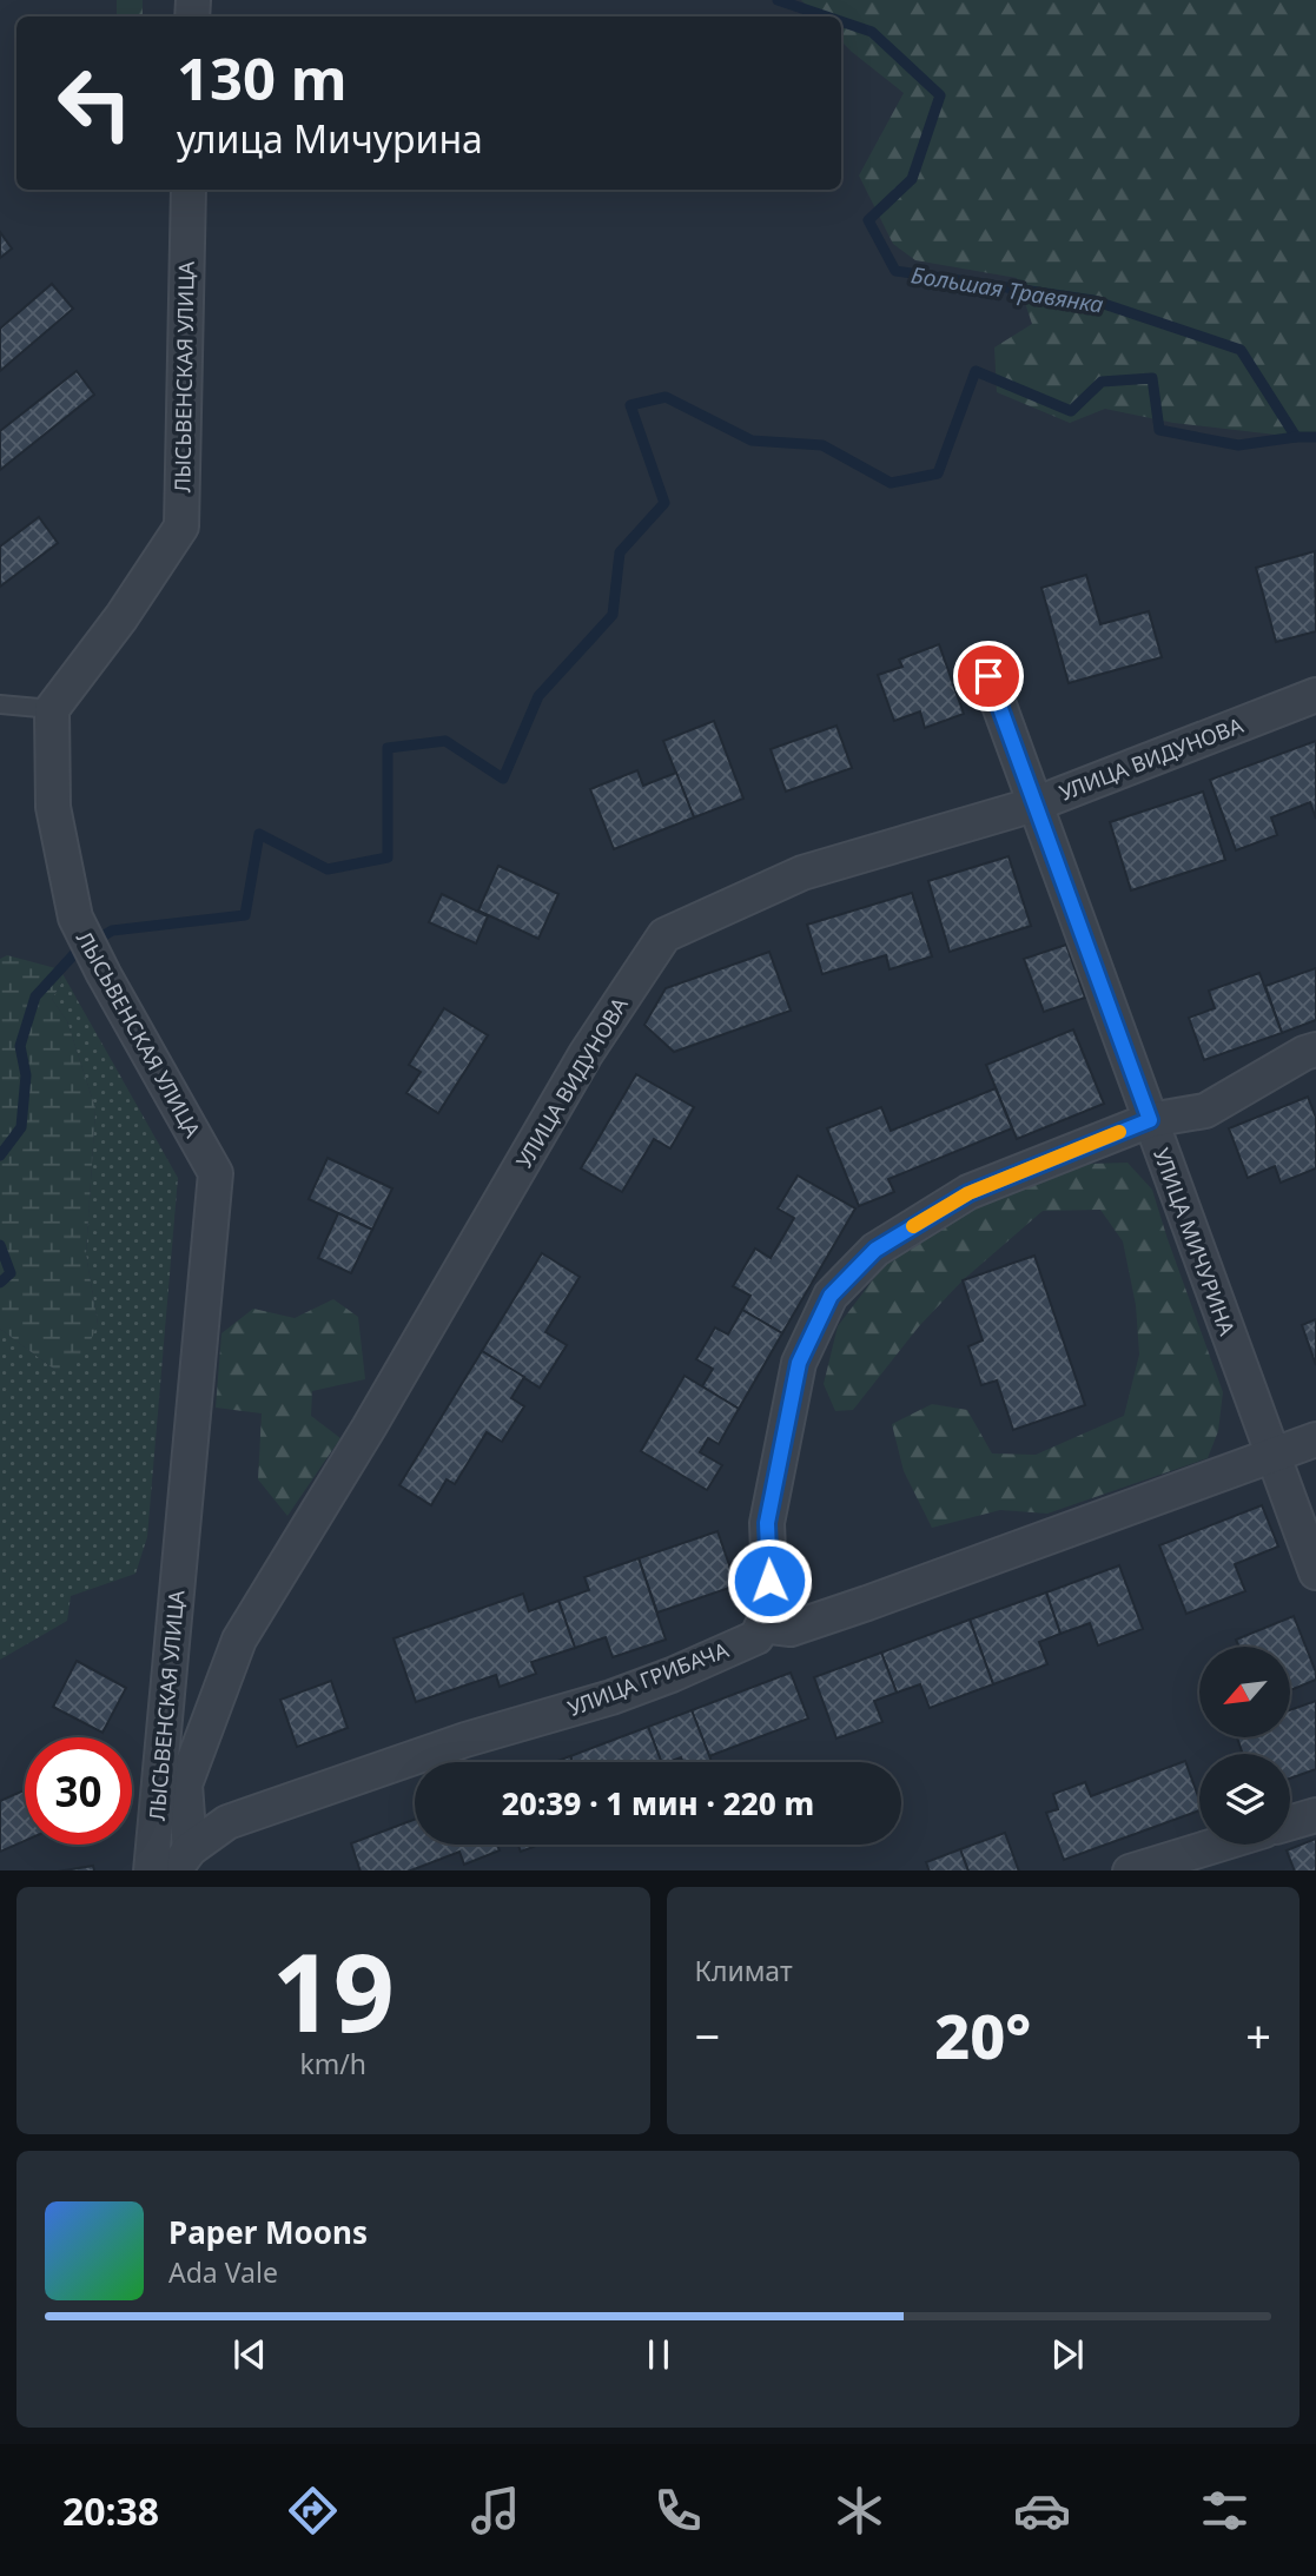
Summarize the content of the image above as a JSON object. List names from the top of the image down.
{
  "streets": {
    "street": [
      "ЛЫСЬВЕНСКАЯ УЛИЦА",
      "УЛИЦА ВИДУНОВА",
      "УЛИЦА МИЧУРИНА",
      "УЛИЦА ГРИБАЧА"
    ]
  },
  "crossings": [
    ["УЛИЦА ВИДУНОВА", "УЛИЦА МИЧУРИНА"],
    ["УЛИЦА ВИДУНОВА", "УЛИЦА ГРИБАЧА"]
  ],
  "water": ["Большая Травянка"],
  "north": "bottom left",
  "page": {
    "turn": ["130 m", "улица Мичурина"],
    "limit": "30",
    "trip": "20:39 · 1 мин · 220 m",
    "tile": [
      ["19", "km/h"],
      "Климат"
    ],
    "heat": ["−", "20°", "+"],
    "song": ["Paper Moons", "Ada Vale"],
    "tabs": "20:38"
  }
}
